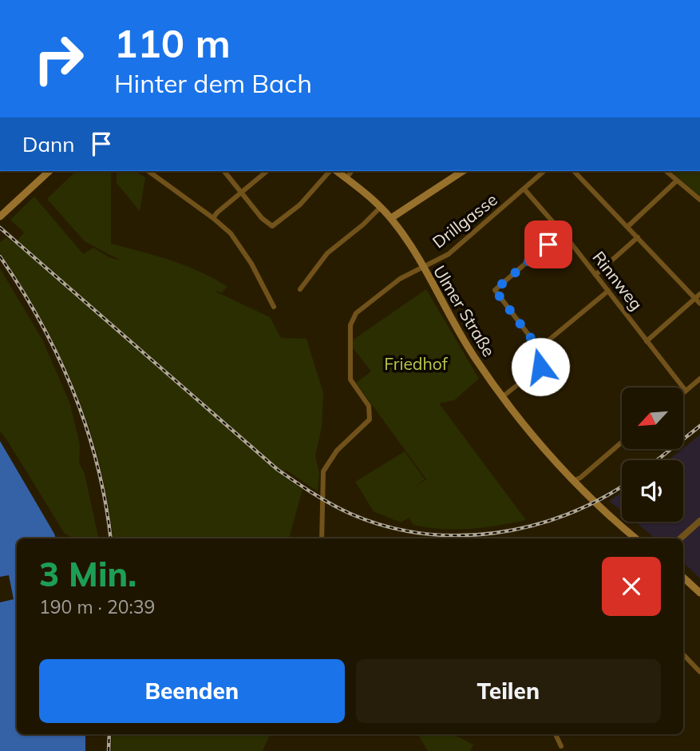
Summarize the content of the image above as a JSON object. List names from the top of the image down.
{
  "streets": {
    "main road": ["Ulmer Straße"],
    "street": ["Drillgasse", "Rinnweg"]
  },
  "crossings": [
    ["Drillgasse", "Rinnweg"],
    ["Drillgasse", "Ulmer Straße"]
  ],
  "parks": ["Friedhof"],
  "north": "bottom left",
  "page": {
    "turn": ["110 m", "Hinter dem Bach"],
    "then": "Dann",
    "heading": ["3 Min.", "190 m · 20:39"],
    "buttons": ["Beenden", "Teilen"]
  }
}
